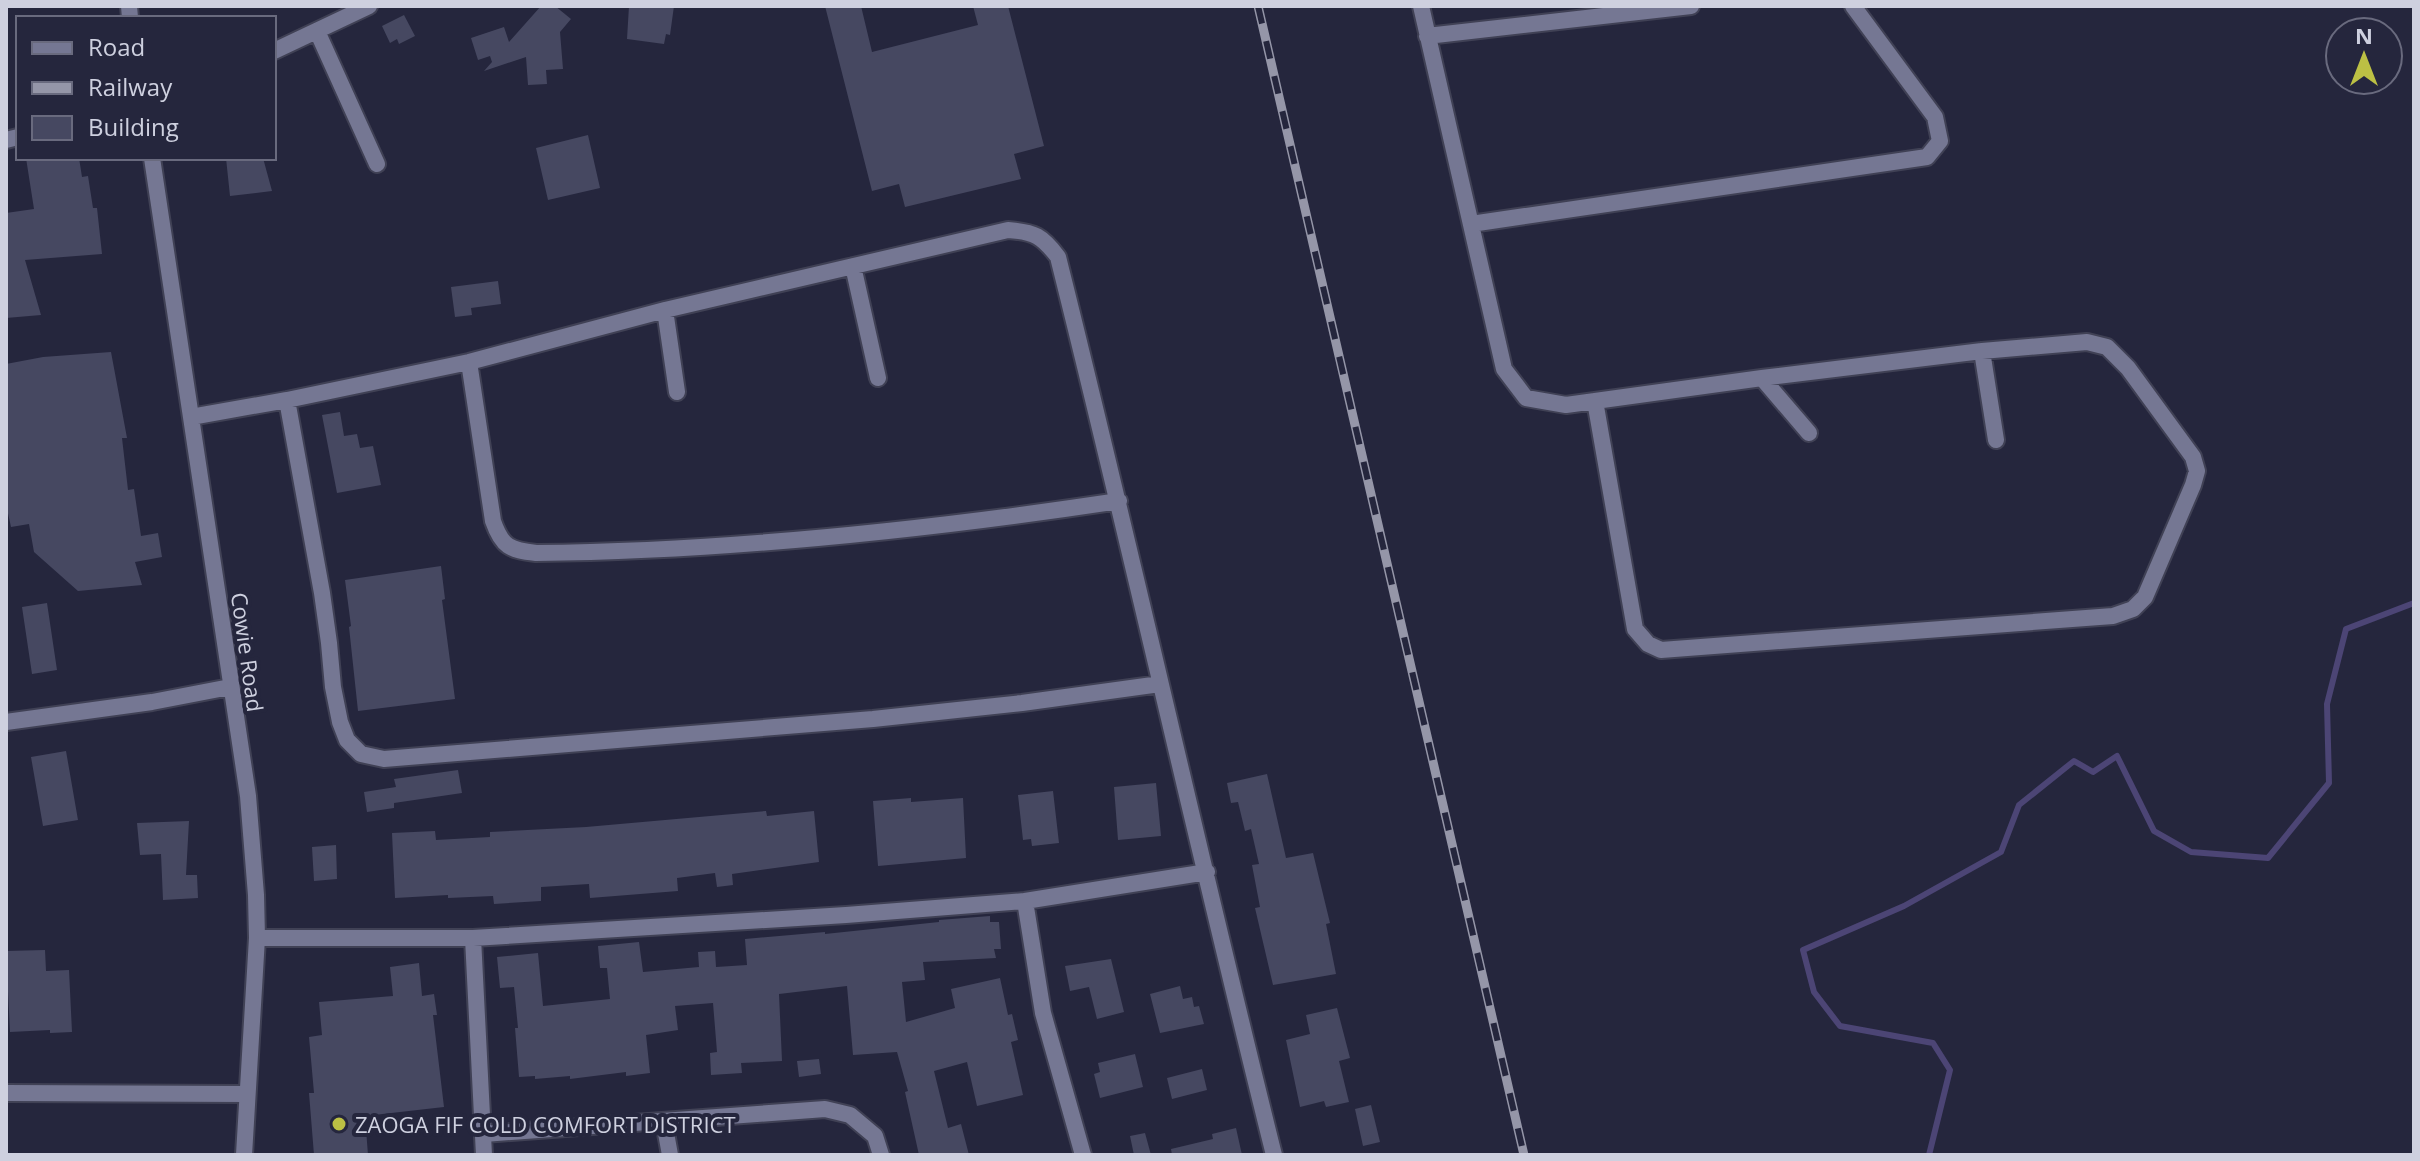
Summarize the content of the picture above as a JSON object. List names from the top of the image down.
{
  "streets": {
    "street": ["Cowie Road"]
  },
  "places": ["ZAOGA FIF COLD COMFORT DISTRICT"],
  "legend": ["Road", "Railway", "Building"],
  "north": "top"
}
